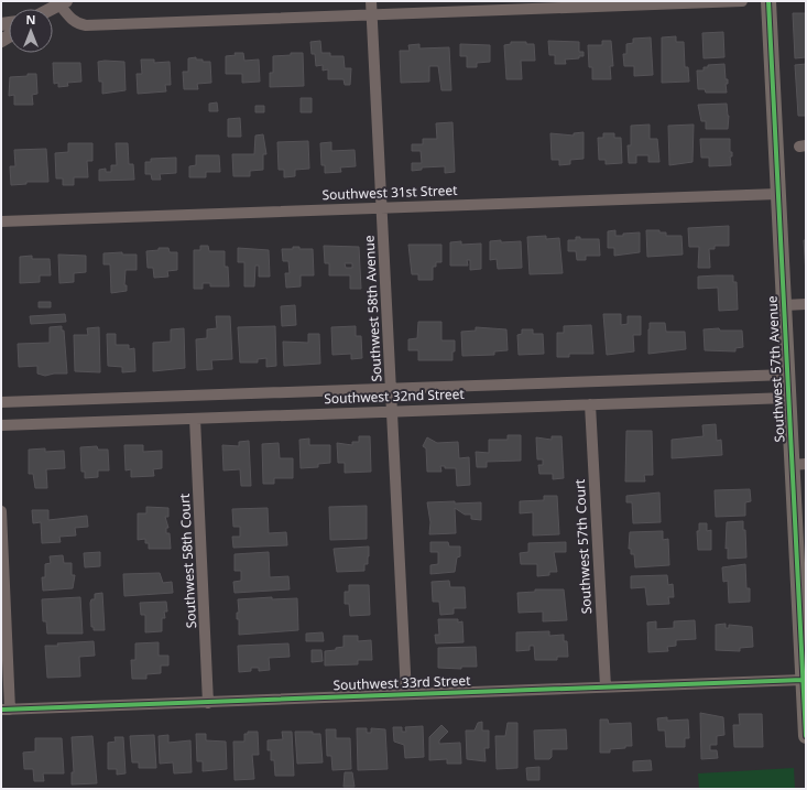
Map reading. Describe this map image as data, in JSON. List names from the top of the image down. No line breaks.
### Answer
{"streets":{"main road":["Southwest 57th Avenue"],"street":["Southwest 31st Street","Southwest 58th Avenue","Southwest 32nd Street","Southwest 57th Court","Southwest 58th Court","Southwest 33rd Street"]},"crossings":[["Southwest 31st Street","Southwest 58th Avenue"],["Southwest 31st Street","Southwest 57th Avenue"],["Southwest 58th Avenue","Southwest 32nd Street"],["Southwest 58th Avenue","Southwest 33rd Street"],["Southwest 57th Avenue","Southwest 32nd Street"],["Southwest 57th Avenue","Southwest 33rd Street"],["Southwest 32nd Street","Southwest 57th Court"],["Southwest 32nd Street","Southwest 58th Court"],["Southwest 57th Court","Southwest 33rd Street"],["Southwest 58th Court","Southwest 33rd Street"]],"north":"top"}
